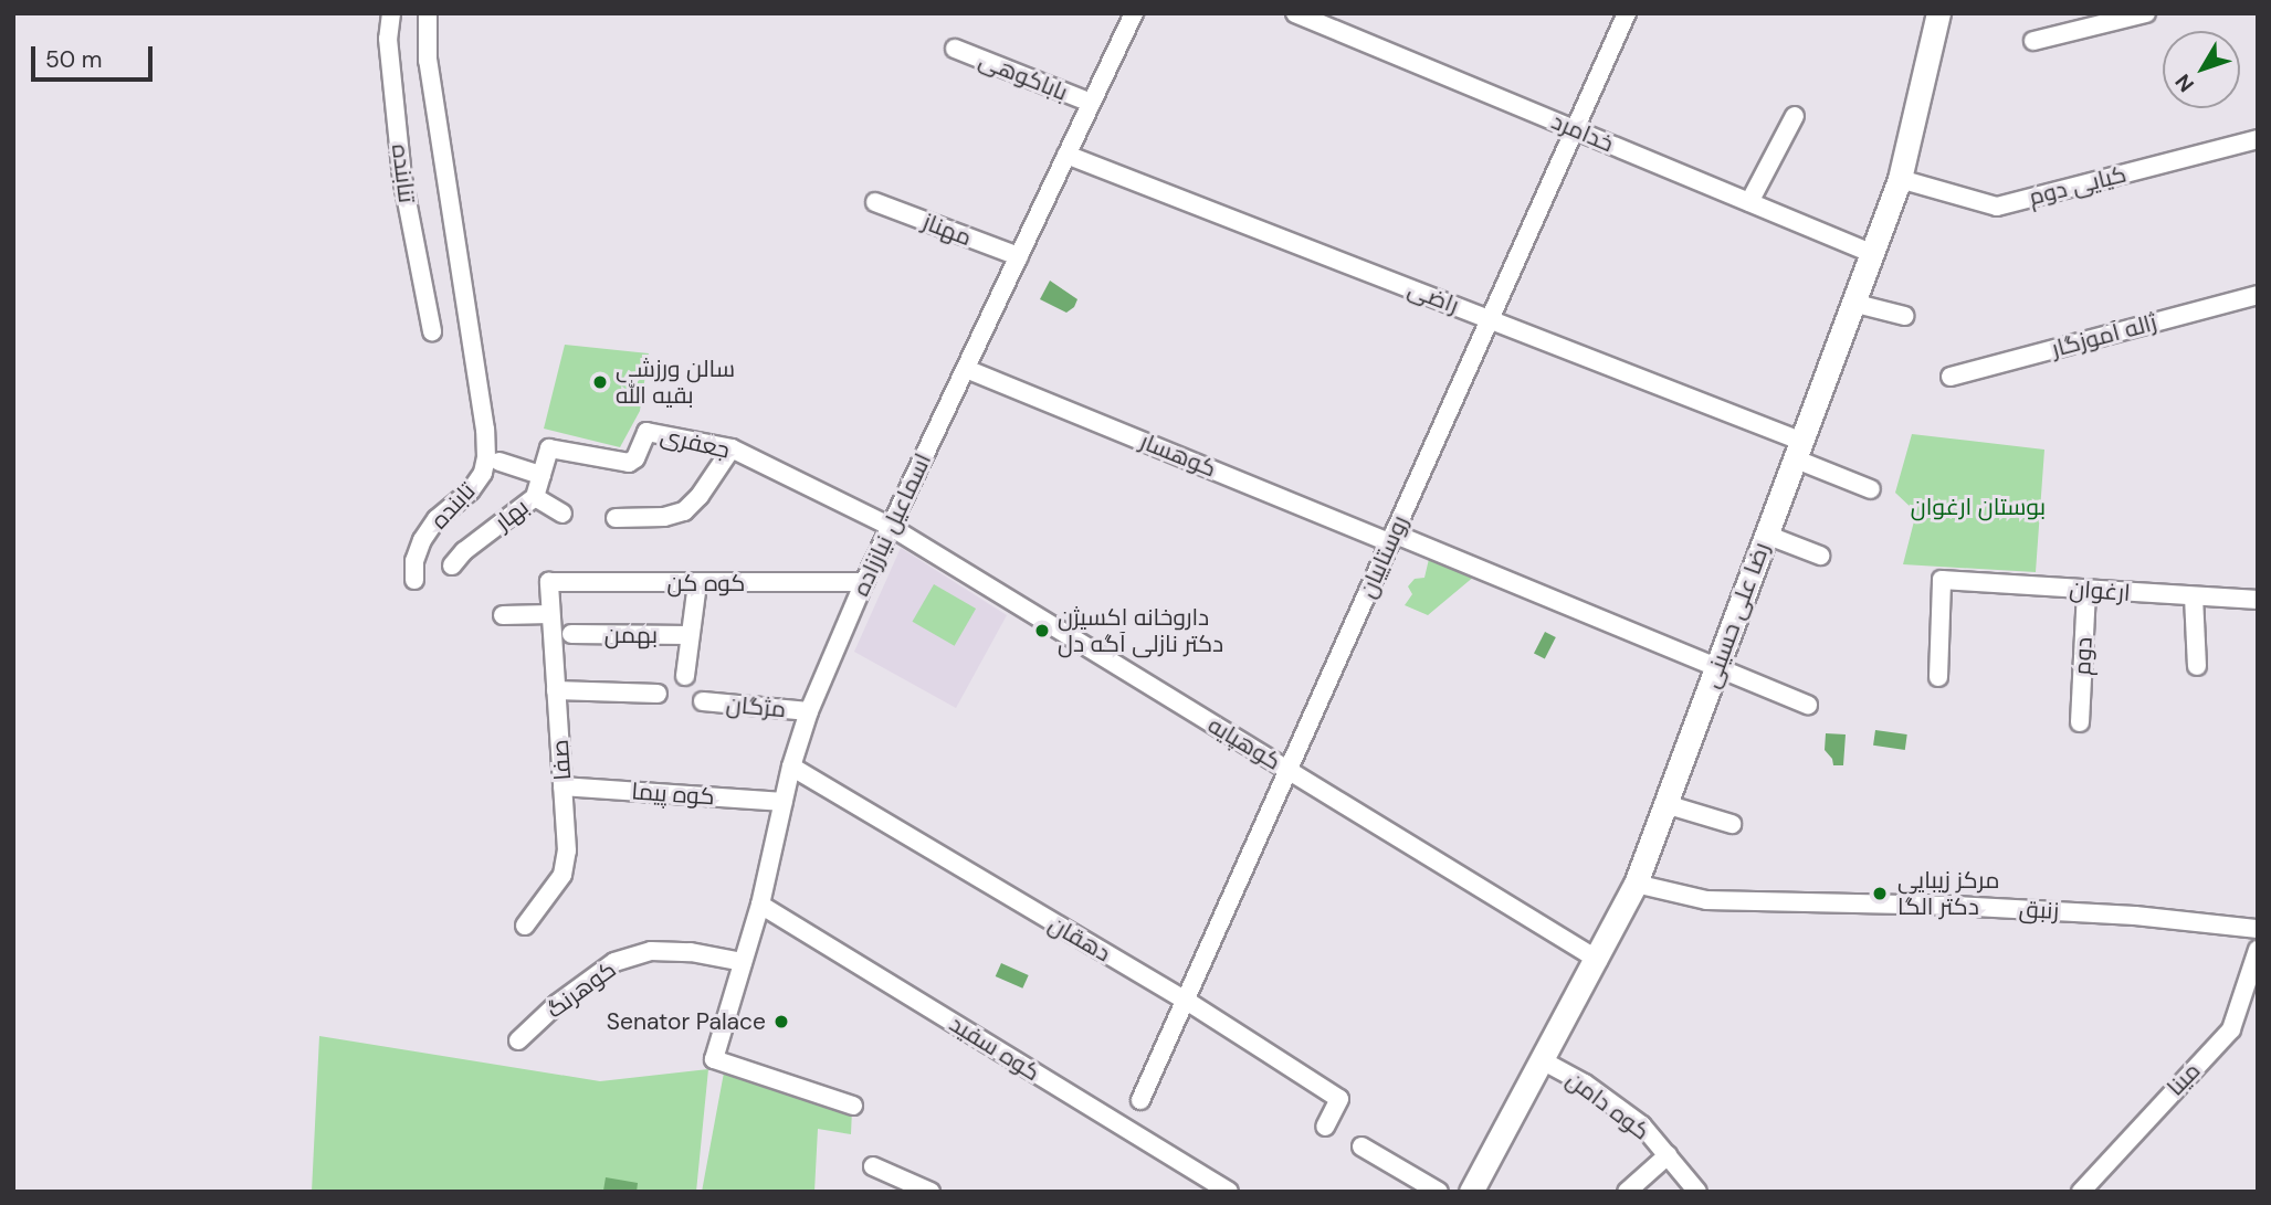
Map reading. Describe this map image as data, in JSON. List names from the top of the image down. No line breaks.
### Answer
{"streets":{"street":["باباکوهی","خدامرد","تنابنده","کیایی دوم","مهناز","راضی","ژاله آموزگار","جعفری","کوهسار","تابنده","بهار","اسماعیل نیاززاده","روستاییان","کوه کن","ارغوان","رضا علی حسینی","بهمن","دوم","مژگان","کوهپایه","صفا","کوه پیما","زنبق","دهقان","کوهرنگ","کوه سفید","مینا","کوه دامن"]},"crossings":[["باباکوهی","اسماعیل نیاززاده"],["خدامرد","روستاییان"],["خدامرد","رضا علی حسینی"],["کیایی دوم","رضا علی حسینی"],["مهناز","اسماعیل نیاززاده"],["راضی","اسماعیل نیاززاده"],["راضی","روستاییان"],["راضی","رضا علی حسینی"],["جعفری","بهار"],["جعفری","اسماعیل نیاززاده"],["جعفری","کوهپایه"],["کوهسار","اسماعیل نیاززاده"],["کوهسار","روستاییان"],["کوهسار","رضا علی حسینی"],["اسماعیل نیاززاده","کوه کن"],["اسماعیل نیاززاده","مژگان"],["اسماعیل نیاززاده","کوهپایه"],["اسماعیل نیاززاده","کوه پیما"],["اسماعیل نیاززاده","دهقان"],["اسماعیل نیاززاده","کوهرنگ"],["اسماعیل نیاززاده","کوه سفید"],["روستاییان","کوهپایه"],["روستاییان","دهقان"],["کوه کن","صفا"],["ارغوان","دوم"],["رضا علی حسینی","کوهپایه"],["رضا علی حسینی","زنبق"],["رضا علی حسینی","کوه دامن"],["صفا","کوه پیما"]],"parks":["بوستان ارغوان"],"places":["سالن ورزشی بقیه الله","داروخانه اکسیژن دکتر نازلی آگه دل","مرکز زیبایی دکتر الگا","Senator Palace"],"scale_bar":"50 m","north":"bottom left"}
